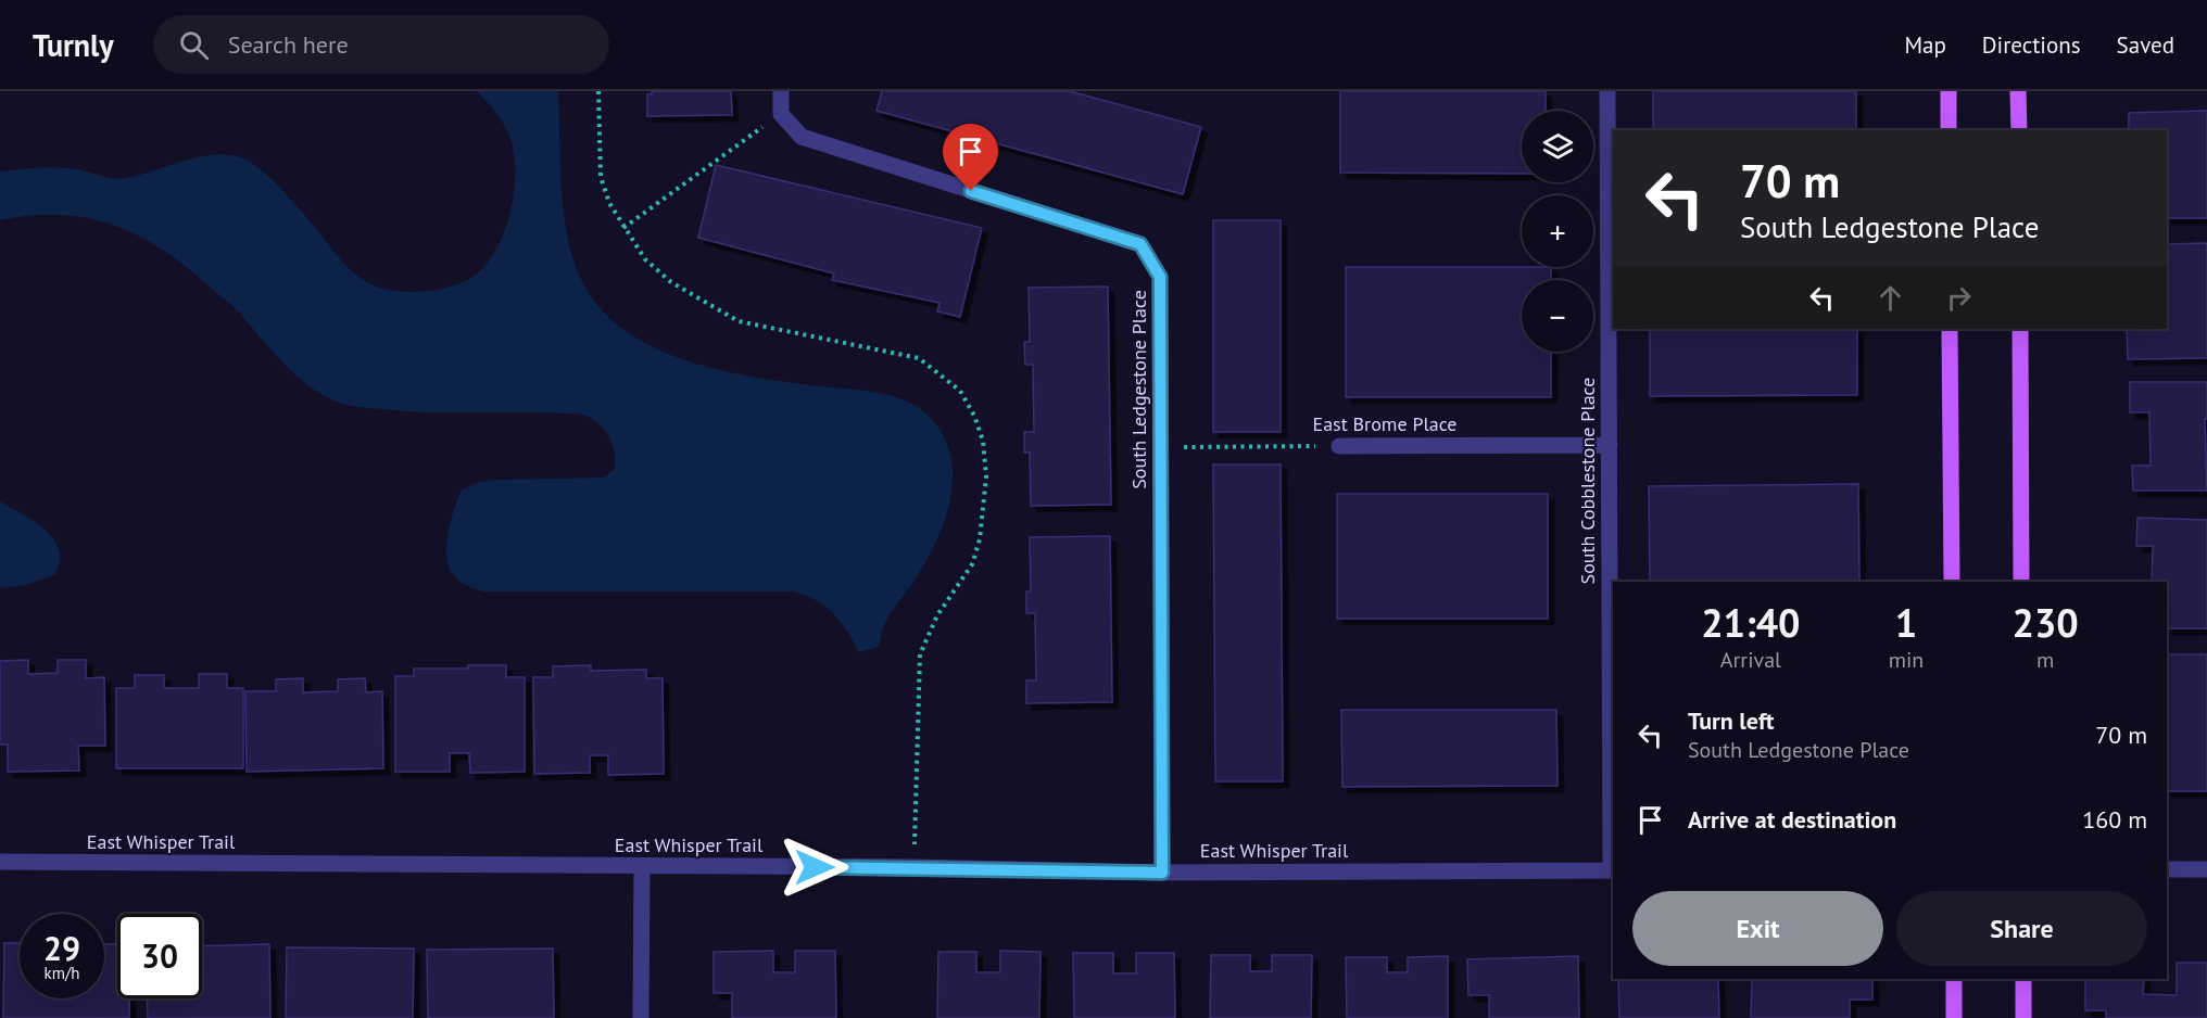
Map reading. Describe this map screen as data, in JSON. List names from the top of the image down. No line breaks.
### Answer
{"streets":{"street":["South Ledgestone Place","East Brome Place","South Cobblestone Place","East Whisper Trail"]},"crossings":[["South Ledgestone Place","East Brome Place"],["South Ledgestone Place","East Whisper Trail"],["East Brome Place","South Cobblestone Place"],["South Cobblestone Place","East Whisper Trail"]],"page":{"header":"Turnly","search":"Search here","nav":["Map","Directions","Saved"],"map_buttons":["+","−"],"turn":["70 m","South Ledgestone Place"],"eta":["21:40","Arrival","1","min","230","m"],"list":[{"name":"Turn left","note":"South Ledgestone Place","value":"70 m"},{"name":"Arrive at destination","value":"160 m"}],"buttons":["Exit","Share"],"speed":"29 km/h","limit":"30"}}
